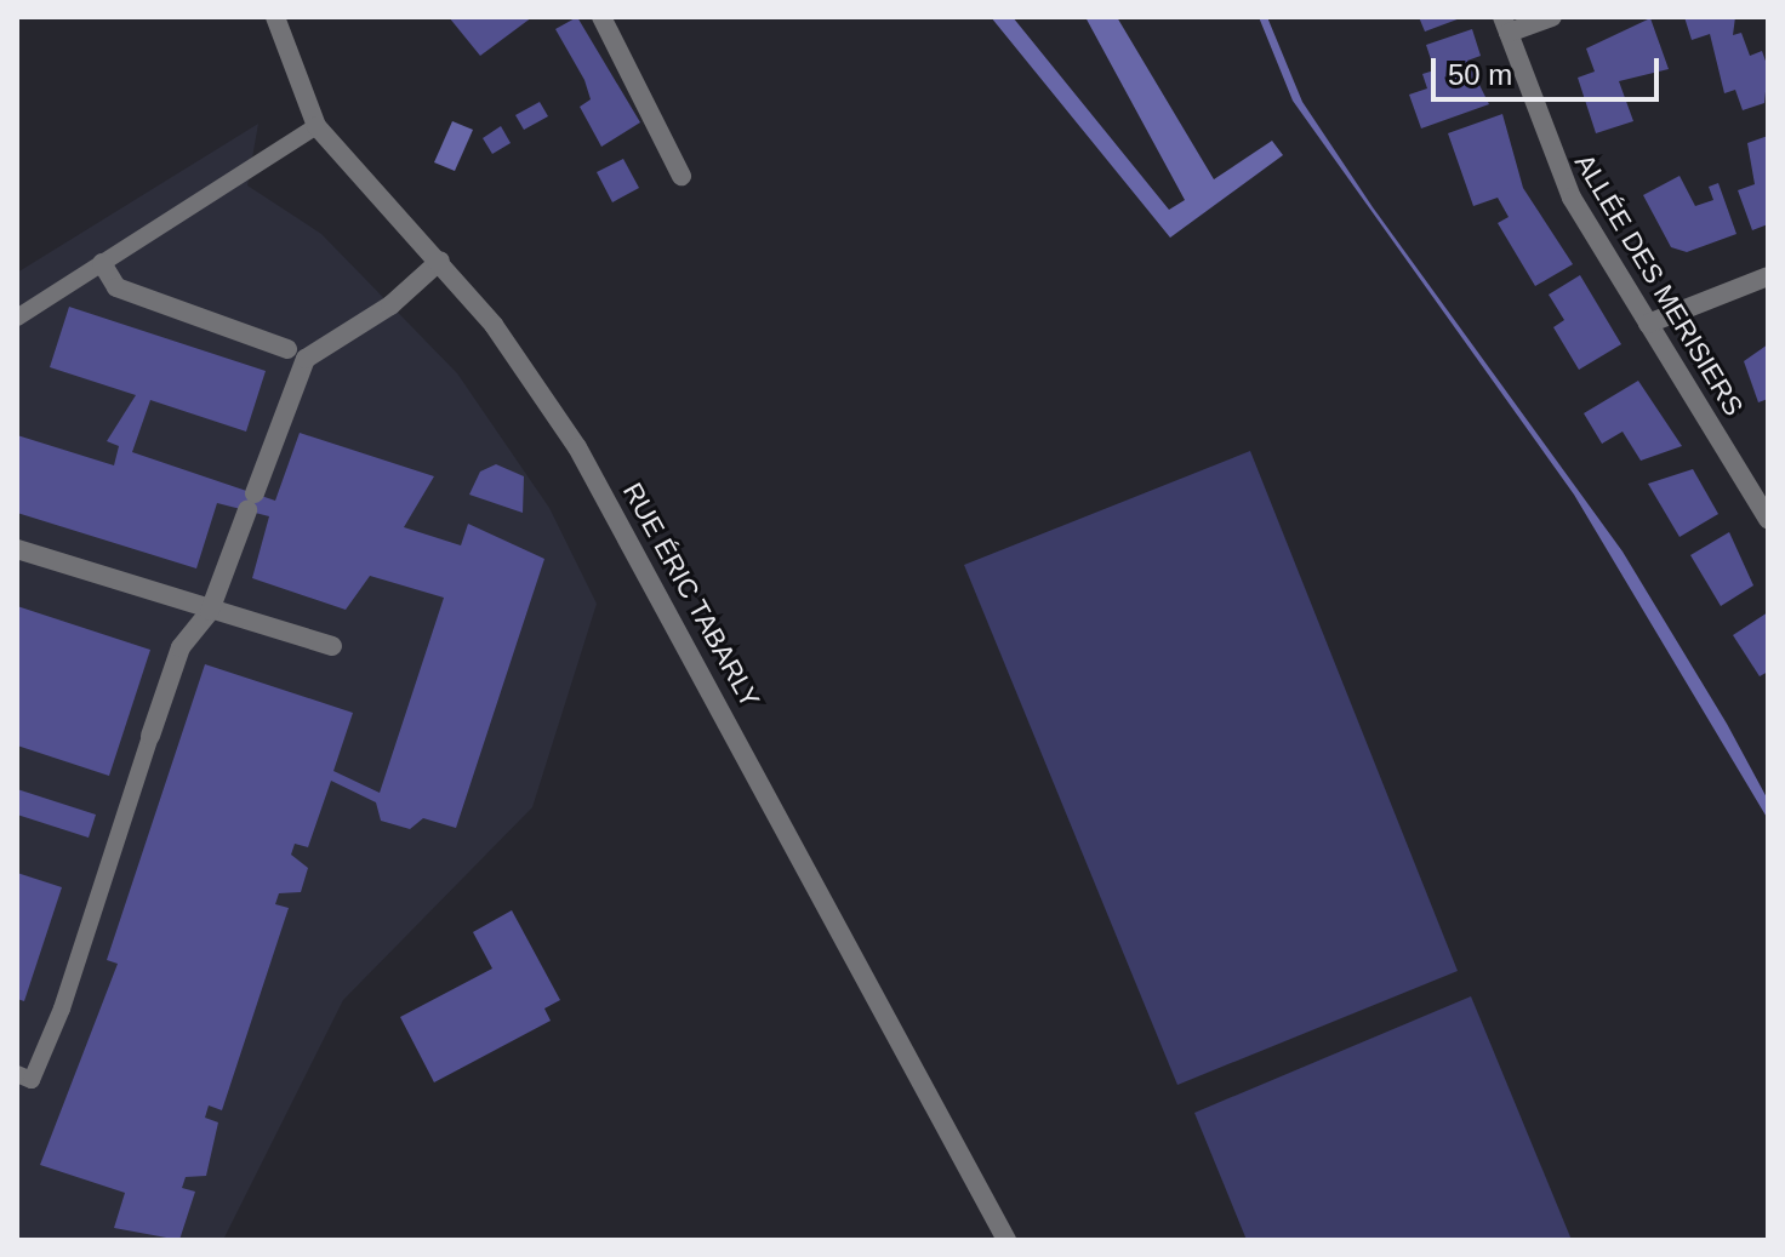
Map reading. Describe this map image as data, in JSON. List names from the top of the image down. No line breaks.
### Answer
{"streets":{"street":["ALLÉE DES MERISIERS","RUE ÉRIC TABARLY"]},"scale_bar":"50 m"}
